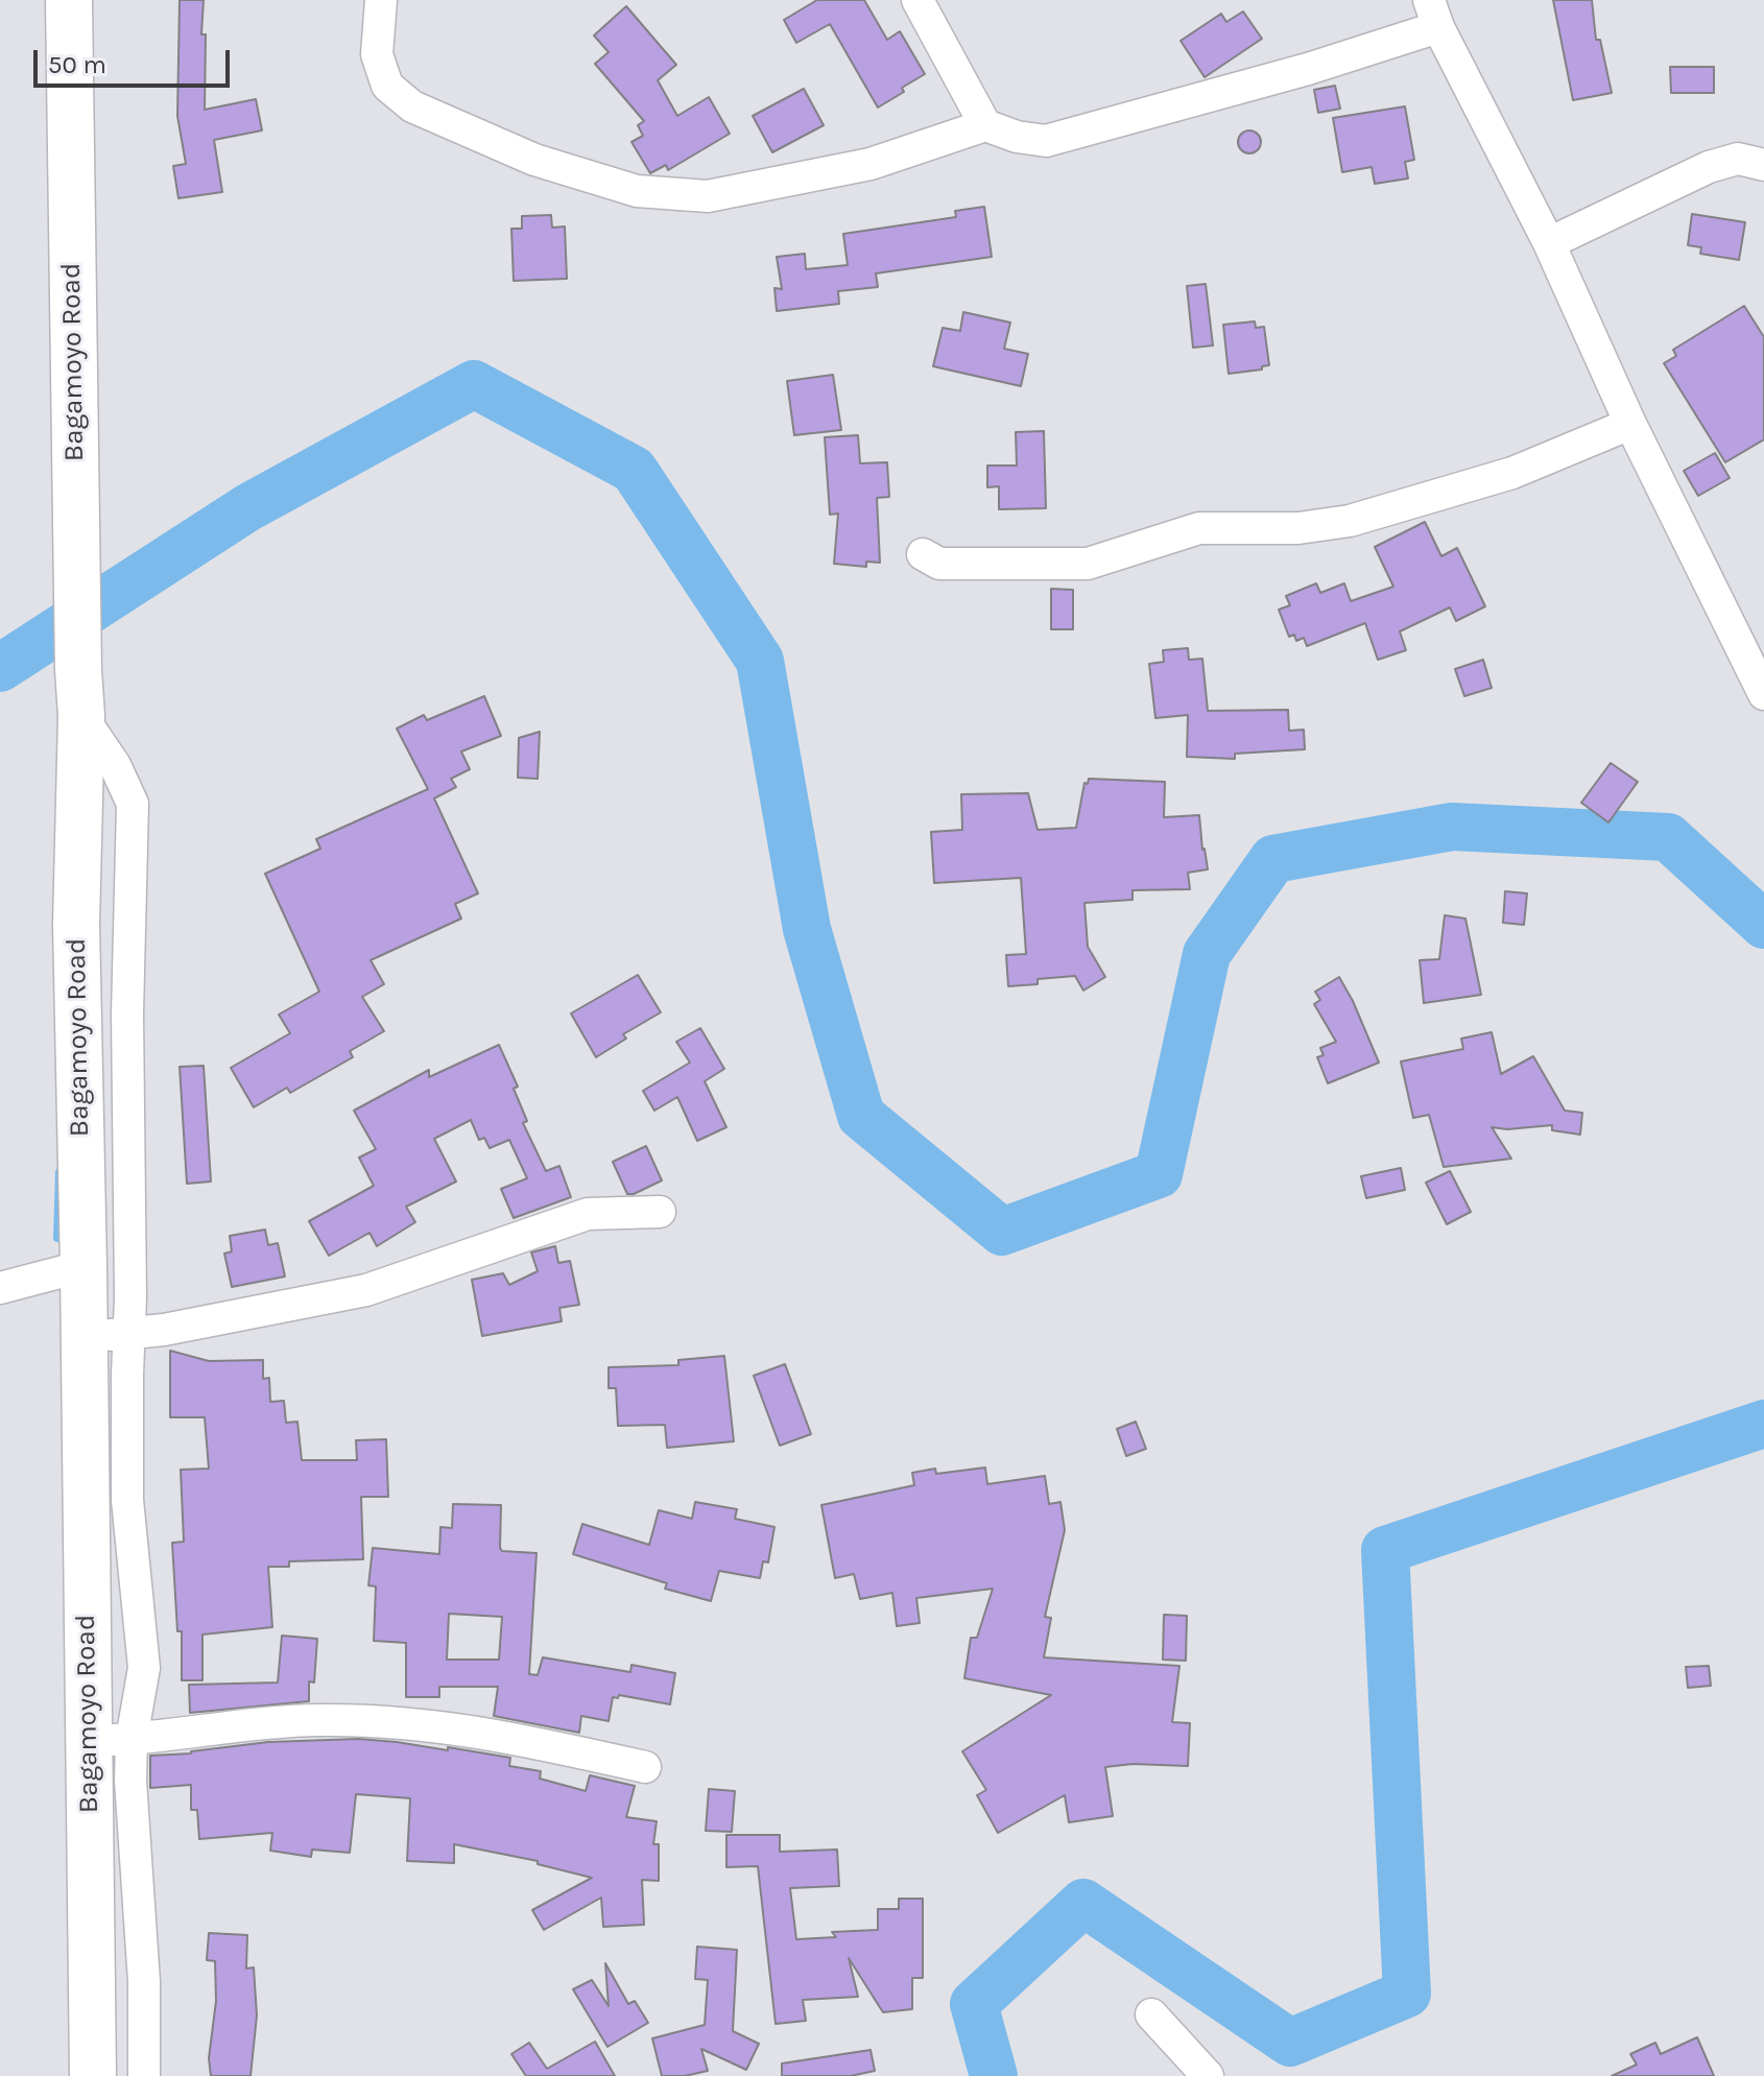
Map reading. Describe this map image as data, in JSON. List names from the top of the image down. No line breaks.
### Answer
{"streets":{"highway":["Bagamoyo Road"]},"scale_bar":"50 m"}
